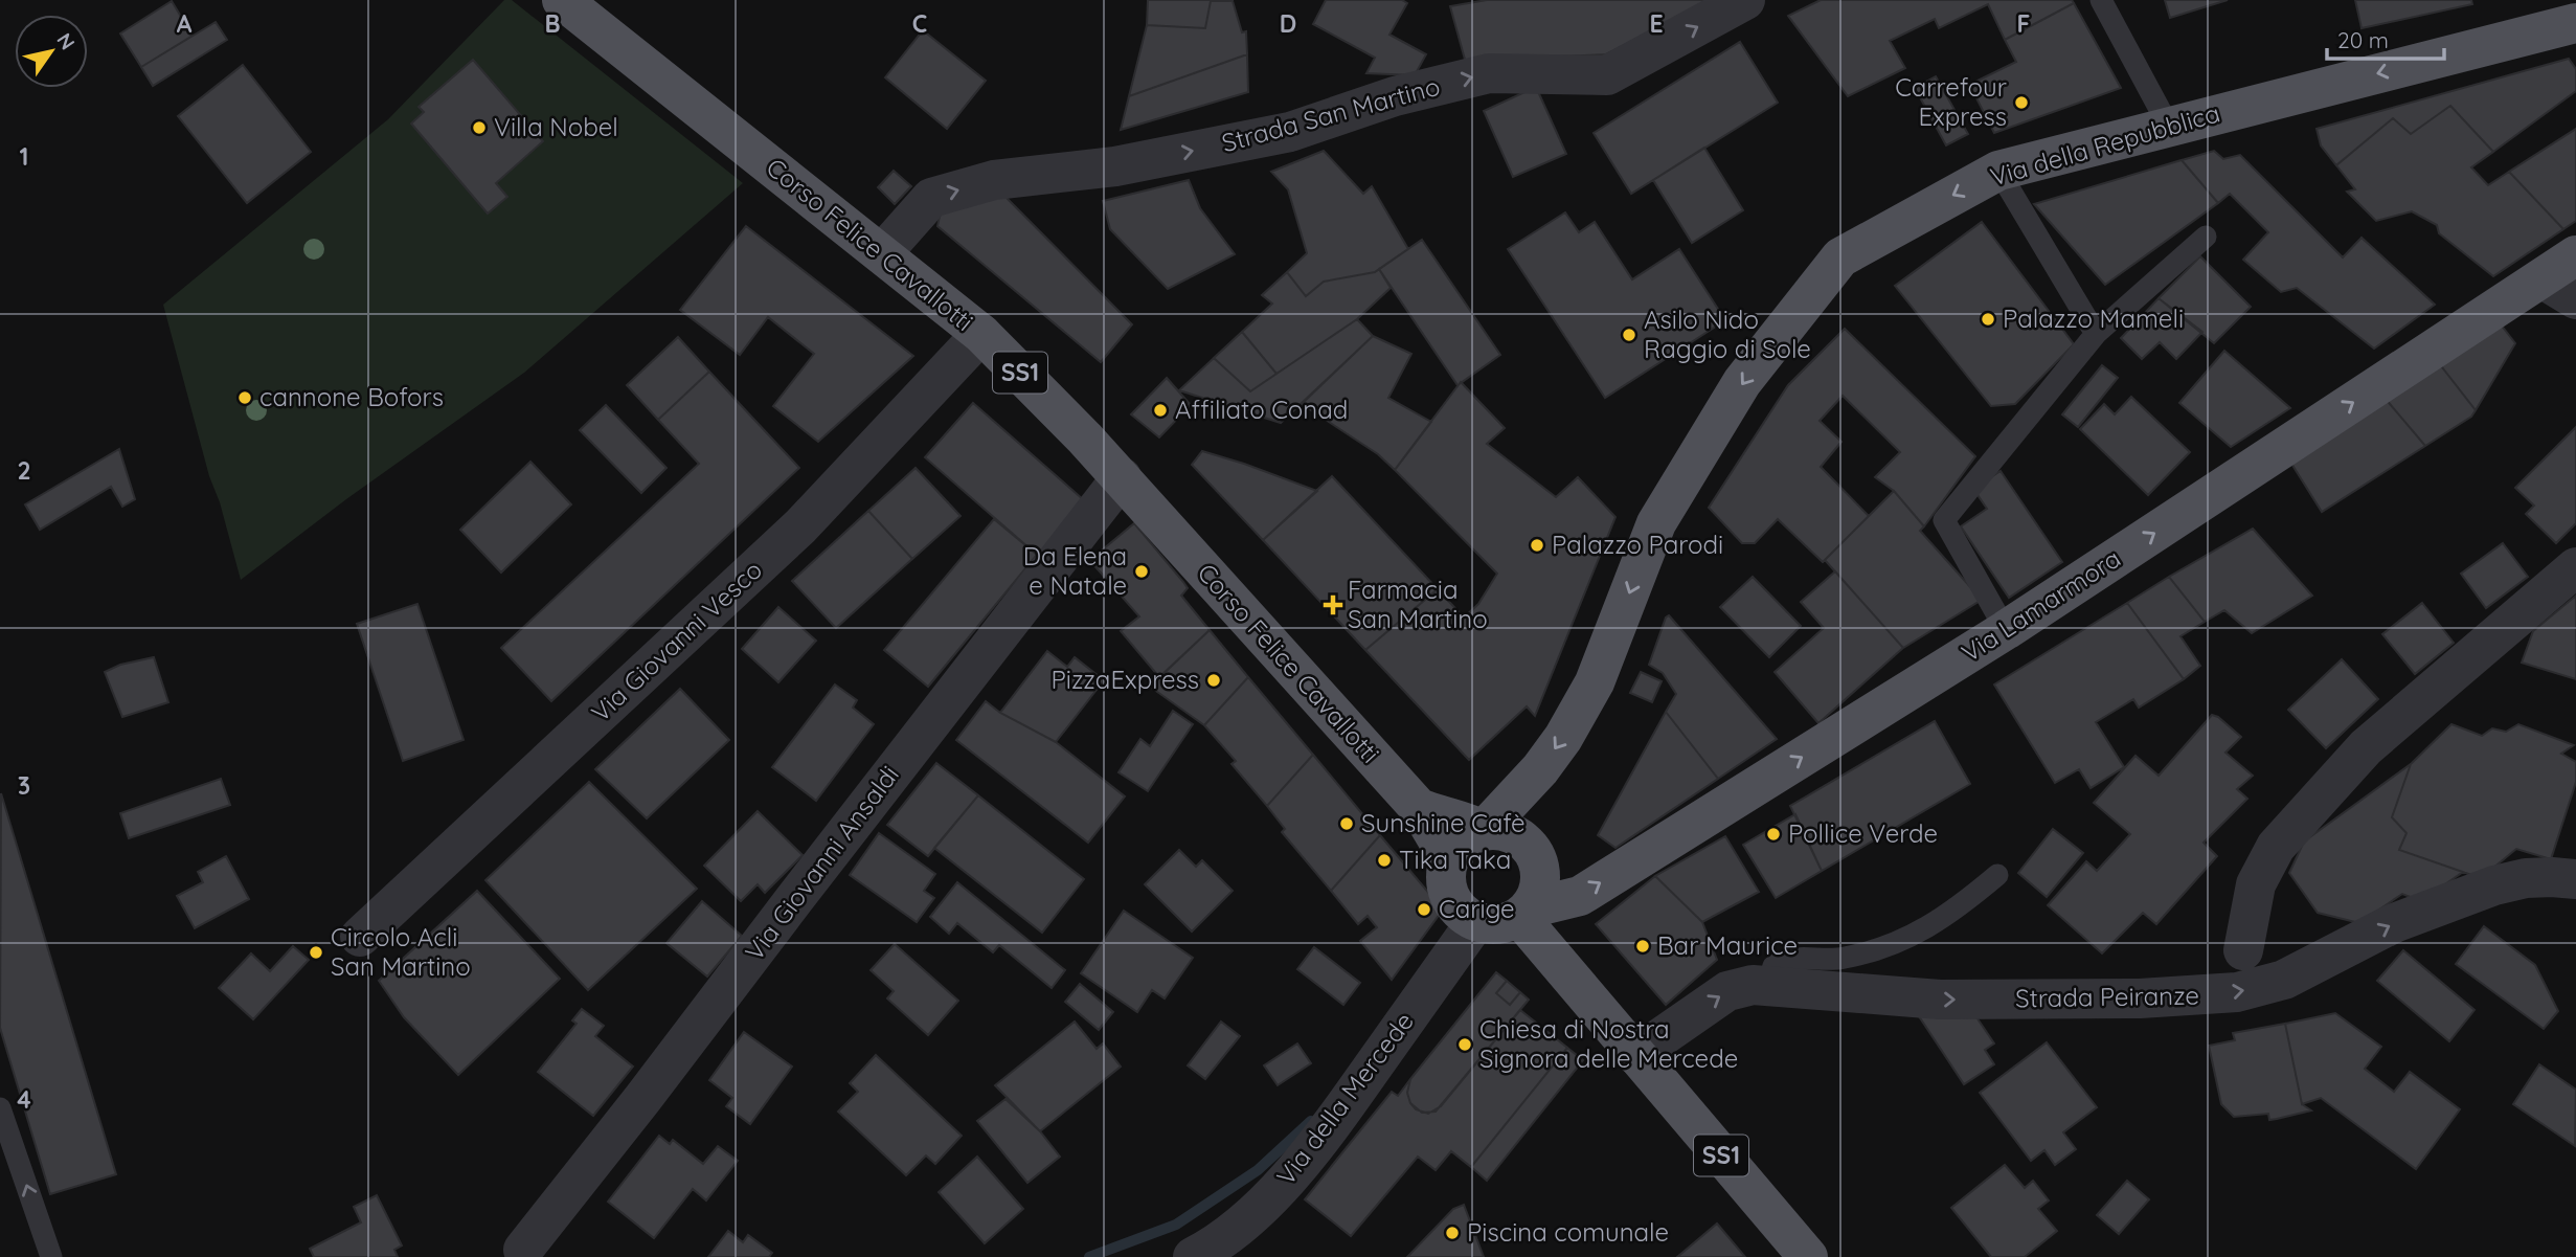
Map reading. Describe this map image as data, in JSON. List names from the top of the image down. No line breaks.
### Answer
{"streets":{"main road":["Via della Repubblica","Corso Felice Cavallotti","SS1","Via Lamarmora"],"street":["Strada San Martino","Via Giovanni Vesco","Via Giovanni Ansaldi","Strada Peiranze","Via della Mercede"]},"crossings":[["Strada San Martino","Corso Felice Cavallotti"],["Via della Repubblica","SS1"],["Via della Repubblica","Via Lamarmora"],["Via della Repubblica","Via della Mercede"],["Corso Felice Cavallotti","Via Giovanni Vesco"],["Corso Felice Cavallotti","Via Giovanni Ansaldi"],["SS1","Via Lamarmora"],["SS1","Strada Peiranze"],["SS1","Via della Mercede"],["Via Lamarmora","Via della Mercede"]],"one_way":["Strada San Martino","Via della Repubblica","Via Lamarmora","Strada Peiranze"],"places":{"other":["Carrefour Express","Villa Nobel","Palazzo Mameli","Asilo Nido Raggio di Sole","cannone Bofors","Affiliato Conad","Palazzo Parodi","Da Elena e Natale","PizzaExpress","Sunshine Cafè","Pollice Verde","Tika Taka","Carige","Bar Maurice","Circolo Acli San Martino","Chiesa di Nostra Signora delle Mercede","Piscina comunale"],"health":["Farmacia San Martino"]},"scale_bar":"20 m","north":"top right","grid":{"columns":["A","B","C","D","E","F"],"rows":["1","2","3","4"]}}
